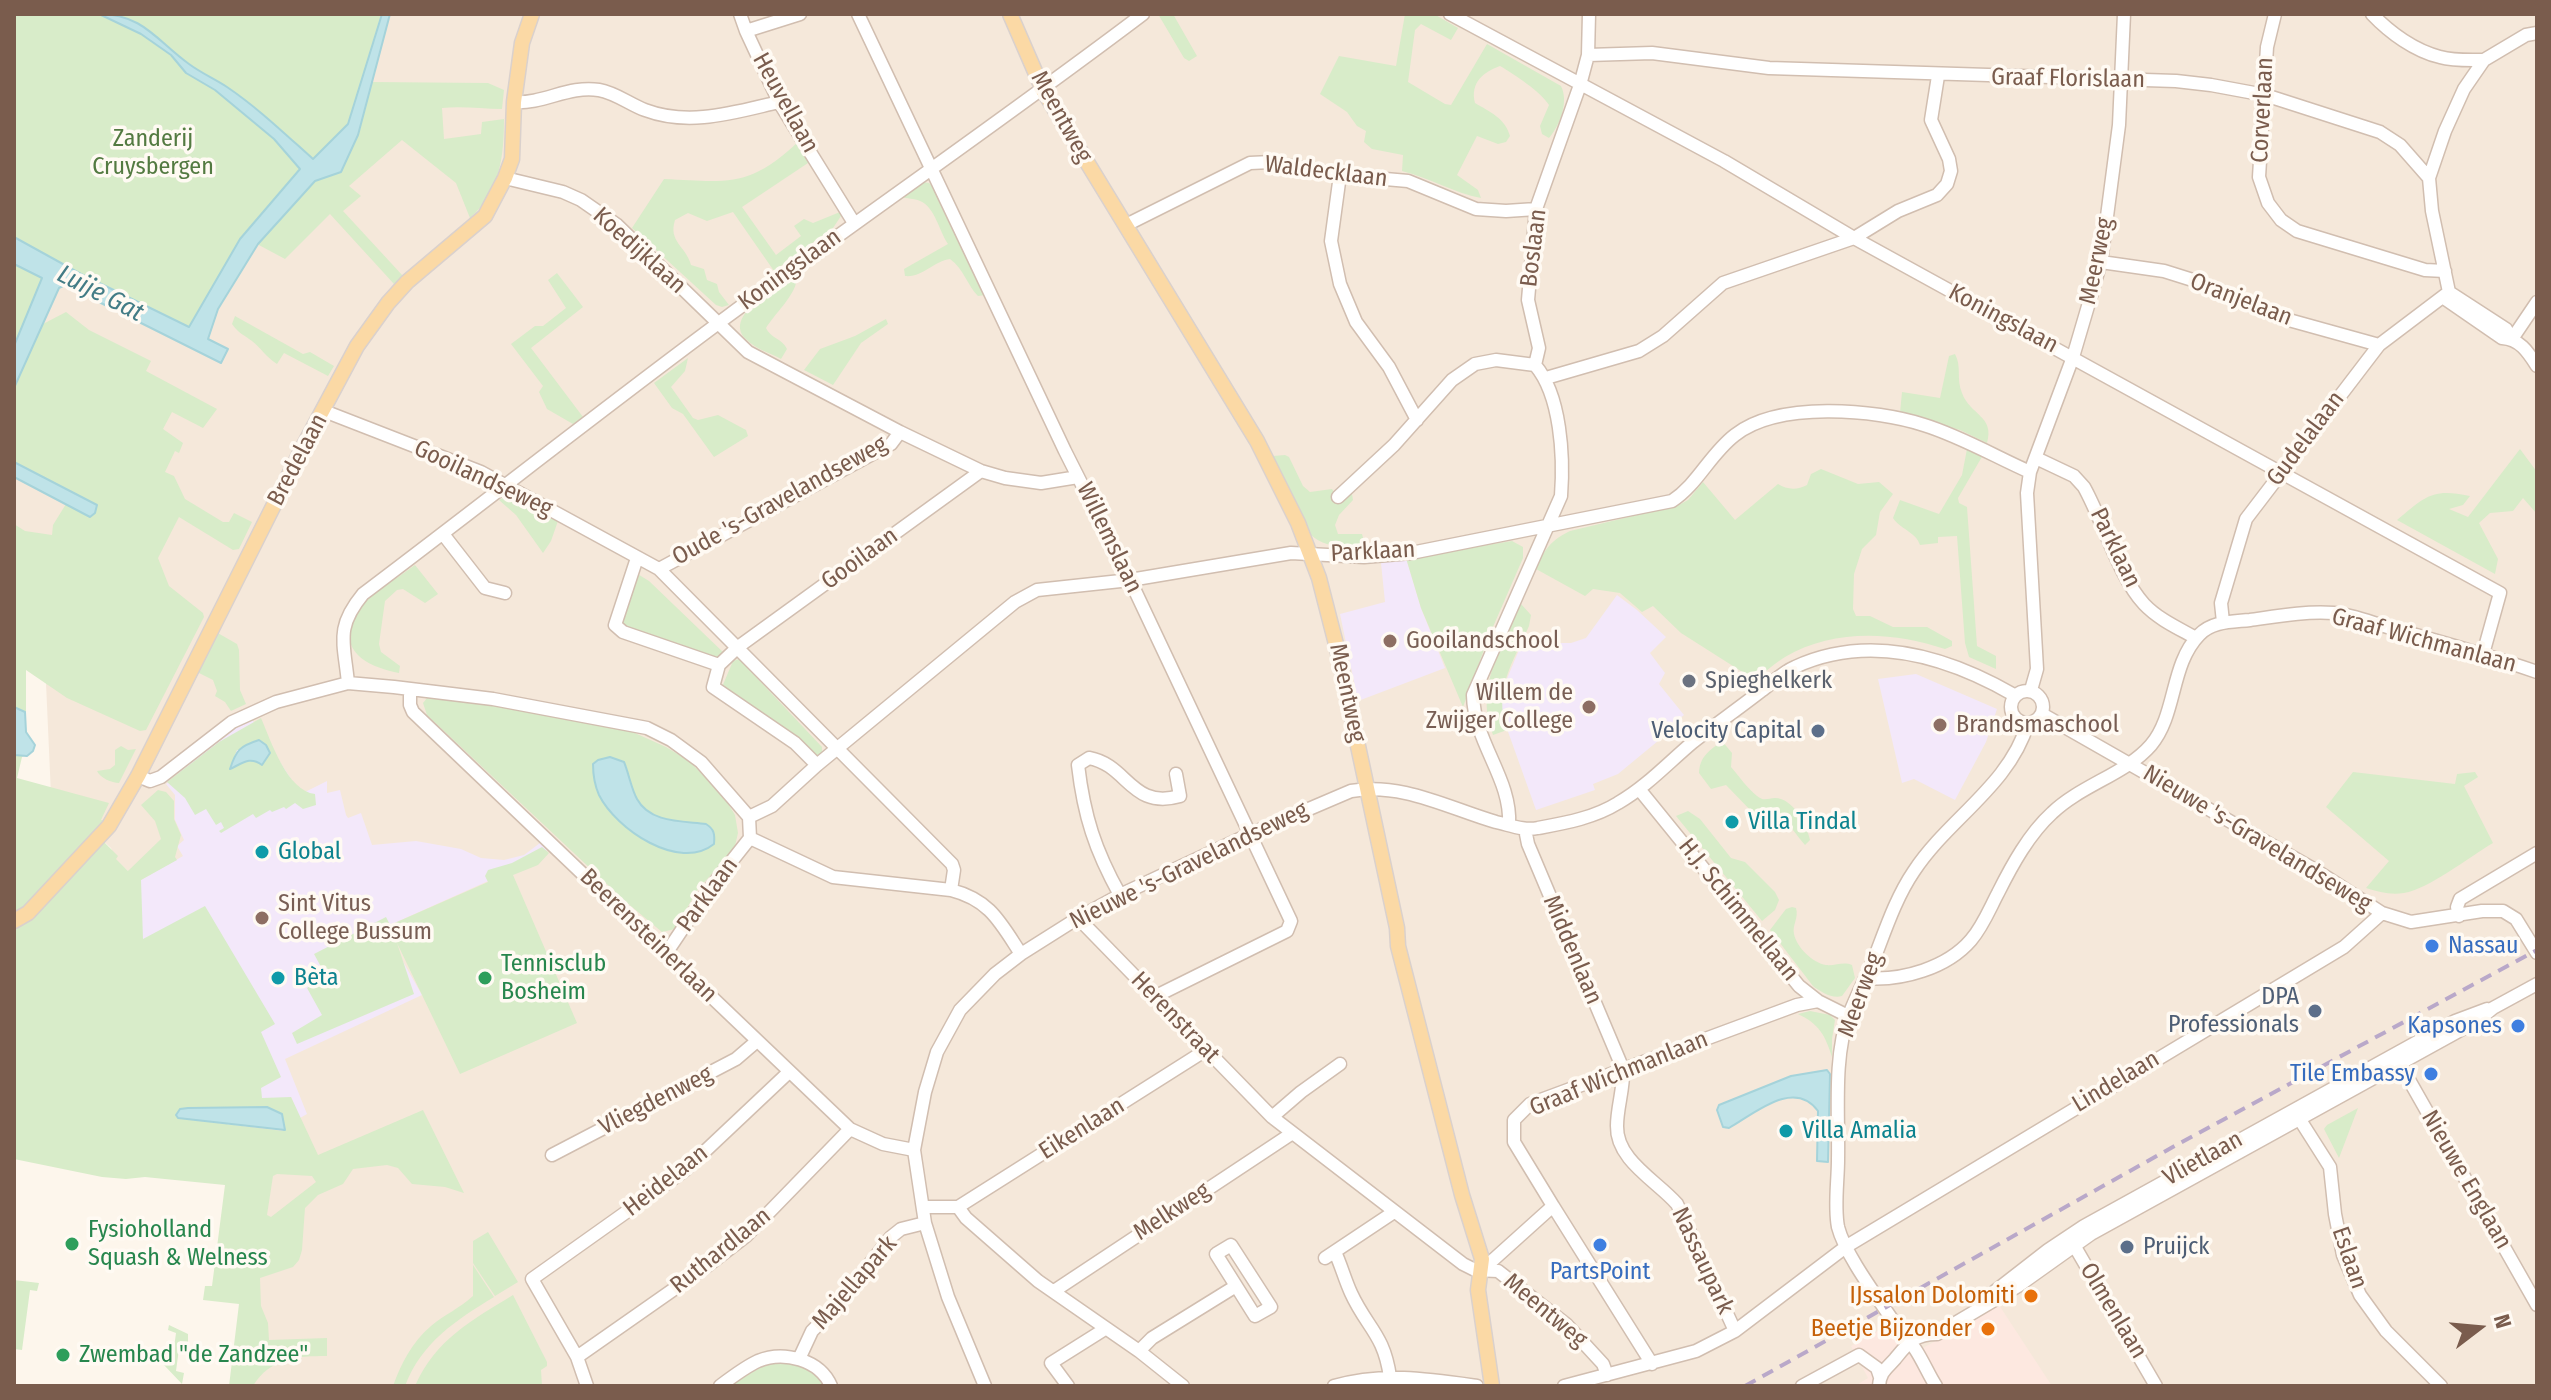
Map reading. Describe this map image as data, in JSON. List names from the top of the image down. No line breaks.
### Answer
{"streets":{"main road":["Meentweg","Bredelaan"],"street":["Graaf Florislaan","Heuvellaan","Corverlaan","Waldecklaan","Boslaan","Koedijklaan","Meerweg","Koningslaan","Oranjelaan","Gudelalaan","Gooilandseweg","Oude 's-Gravelandseweg","Willemslaan","Parklaan","Gooilaan","Graaf Wichmanlaan","Nieuwe 's-Gravelandseweg","H.J. Schimmellaan","Beerensteinerlaan","Middenlaan","Herenstraat","Lindelaan","Vliegdenweg","Eikenlaan","Vlietlaan","Nieuwe Englaan","Heidelaan","Melkweg","Ruthardlaan","Eslaan","Nassaupark","Majellapark","Olmenlaan"]},"crossings":[["Graaf Florislaan","Corverlaan"],["Graaf Florislaan","Boslaan"],["Graaf Florislaan","Meerweg"],["Heuvellaan","Koningslaan"],["Meentweg","Waldecklaan"],["Meentweg","Koningslaan"],["Meentweg","Parklaan"],["Meentweg","Nieuwe 's-Gravelandseweg"],["Meentweg","Herenstraat"],["Waldecklaan","Boslaan"],["Boslaan","Koningslaan"],["Koedijklaan","Koningslaan"],["Koedijklaan","Bredelaan"],["Koedijklaan","Oude 's-Gravelandseweg"],["Koedijklaan","Willemslaan"],["Koedijklaan","Gooilaan"],["Meerweg","Koningslaan"],["Meerweg","Oranjelaan"],["Meerweg","Parklaan"],["Meerweg","Nieuwe 's-Gravelandseweg"],["Meerweg","H.J. Schimmellaan"],["Meerweg","Lindelaan"],["Meerweg","Vlietlaan"],["Koningslaan","Gudelalaan"],["Koningslaan","Gooilandseweg"],["Koningslaan","Willemslaan"],["Koningslaan","Graaf Wichmanlaan"],["Oranjelaan","Gudelalaan"],["Gudelalaan","Graaf Wichmanlaan"],["Bredelaan","Gooilandseweg"],["Gooilandseweg","Oude 's-Gravelandseweg"],["Gooilandseweg","Parklaan"],["Gooilandseweg","Gooilaan"],["Willemslaan","Parklaan"],["Willemslaan","Nieuwe 's-Gravelandseweg"],["Willemslaan","Herenstraat"],["Parklaan","Graaf Wichmanlaan"],["Parklaan","Beerensteinerlaan"],["Graaf Wichmanlaan","H.J. Schimmellaan"],["Graaf Wichmanlaan","Middenlaan"],["Graaf Wichmanlaan","Nassaupark"],["Nieuwe 's-Gravelandseweg","H.J. Schimmellaan"],["Nieuwe 's-Gravelandseweg","Beerensteinerlaan"],["Nieuwe 's-Gravelandseweg","Middenlaan"],["Nieuwe 's-Gravelandseweg","Herenstraat"],["Nieuwe 's-Gravelandseweg","Lindelaan"],["Nieuwe 's-Gravelandseweg","Majellapark"],["Beerensteinerlaan","Vliegdenweg"],["Beerensteinerlaan","Heidelaan"],["Beerensteinerlaan","Ruthardlaan"],["Middenlaan","Nassaupark"],["Herenstraat","Eikenlaan"],["Herenstraat","Melkweg"],["Lindelaan","Nassaupark"],["Vlietlaan","Nieuwe Englaan"],["Vlietlaan","Eslaan"],["Vlietlaan","Olmenlaan"],["Heidelaan","Ruthardlaan"]],"water":["Luije Gat"],"parks":["Zanderij Cruysbergen"],"places":["Gooilandschool","Spieghelkerk","Willem de Zwijger College","Brandsmaschool","Velocity Capital","Villa Tindal","Global","Sint Vitus College Bussum","Nassau","Bèta","Tennisclub Bosheim","DPA Professionals","Kapsones","Tile Embassy","Villa Amalia","Fysioholland Squash & Welness","PartsPoint","Pruijck","IJssalon Dolomiti","Beetje Bijzonder","Zwembad \"de Zandzee\""],"north":"right"}
